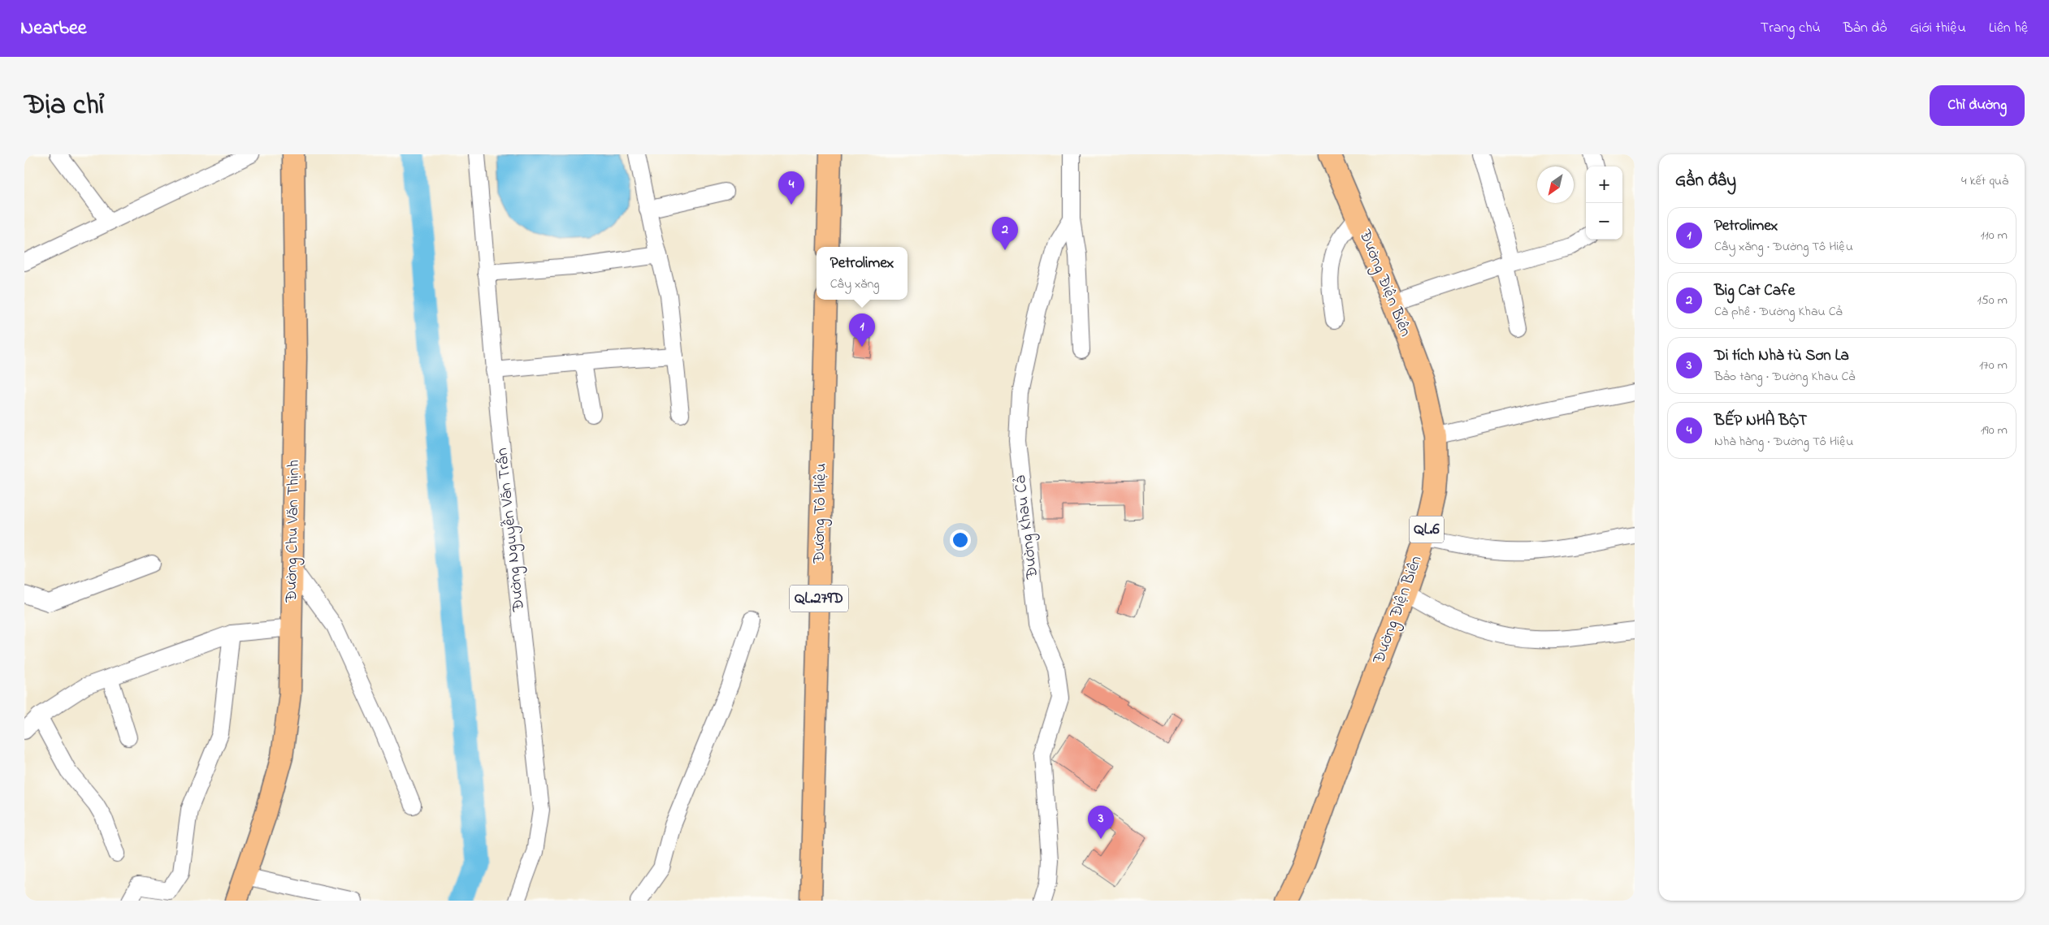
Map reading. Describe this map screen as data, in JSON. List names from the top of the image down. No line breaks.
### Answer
{"streets":{"main road":["Đường Điện Biên","Đường Tô Hiệu","QL.6","Đường Chu Văn Thịnh","QL.279D"],"street":["Đường Khau Cả","Đường Nguyễn Văn Trân"]},"north":"bottom left","page":{"header":"Nearbee","nav":["Trang chủ","Bản đồ","Giới thiệu","Liên hệ"],"title":"Địa chỉ","buttons":"Chỉ đường","heading":["Gần đây","4 kết quả"],"map_buttons":["+","−"],"pins":["4","2","1","3"],"list":[{"mark":"1","name":"Petrolimex","note":"Cây xăng · Đường Tô Hiệu","value":"110 m"},{"mark":"2","name":"Big Cat Cafe","note":"Cà phê · Đường Khau Cả","value":"150 m"},{"mark":"3","name":"Di tích Nhà tù Sơn La","note":"Bảo tàng · Đường Khau Cả","value":"170 m"},{"mark":"4","name":"BẾP NHÀ BỘT","note":"Nhà hàng · Đường Tô Hiệu","value":"190 m"}],"popup":["Petrolimex","Cây xăng"]}}
